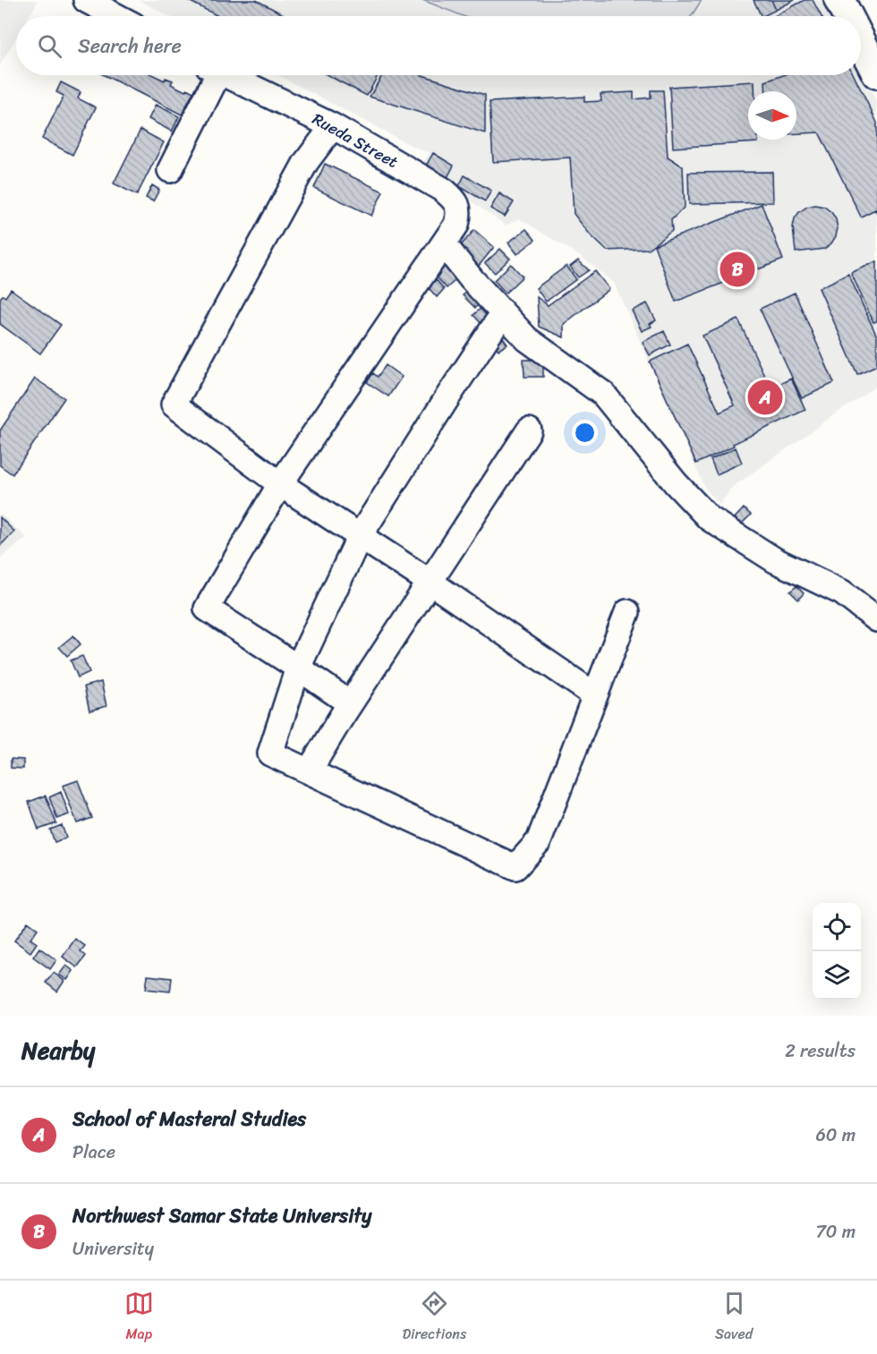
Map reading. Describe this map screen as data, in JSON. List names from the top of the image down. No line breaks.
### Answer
{"streets":{"street":["Rueda Street"]},"north":"right","page":{"search":"Search here","pins":["B","A"],"heading":["Nearby","2 results"],"list":[{"mark":"A","name":"School of Masteral Studies","note":"Place","value":"60 m"},{"mark":"B","name":"Northwest Samar State University","note":"University","value":"70 m"}],"nav":["Map","Directions","Saved"]}}
